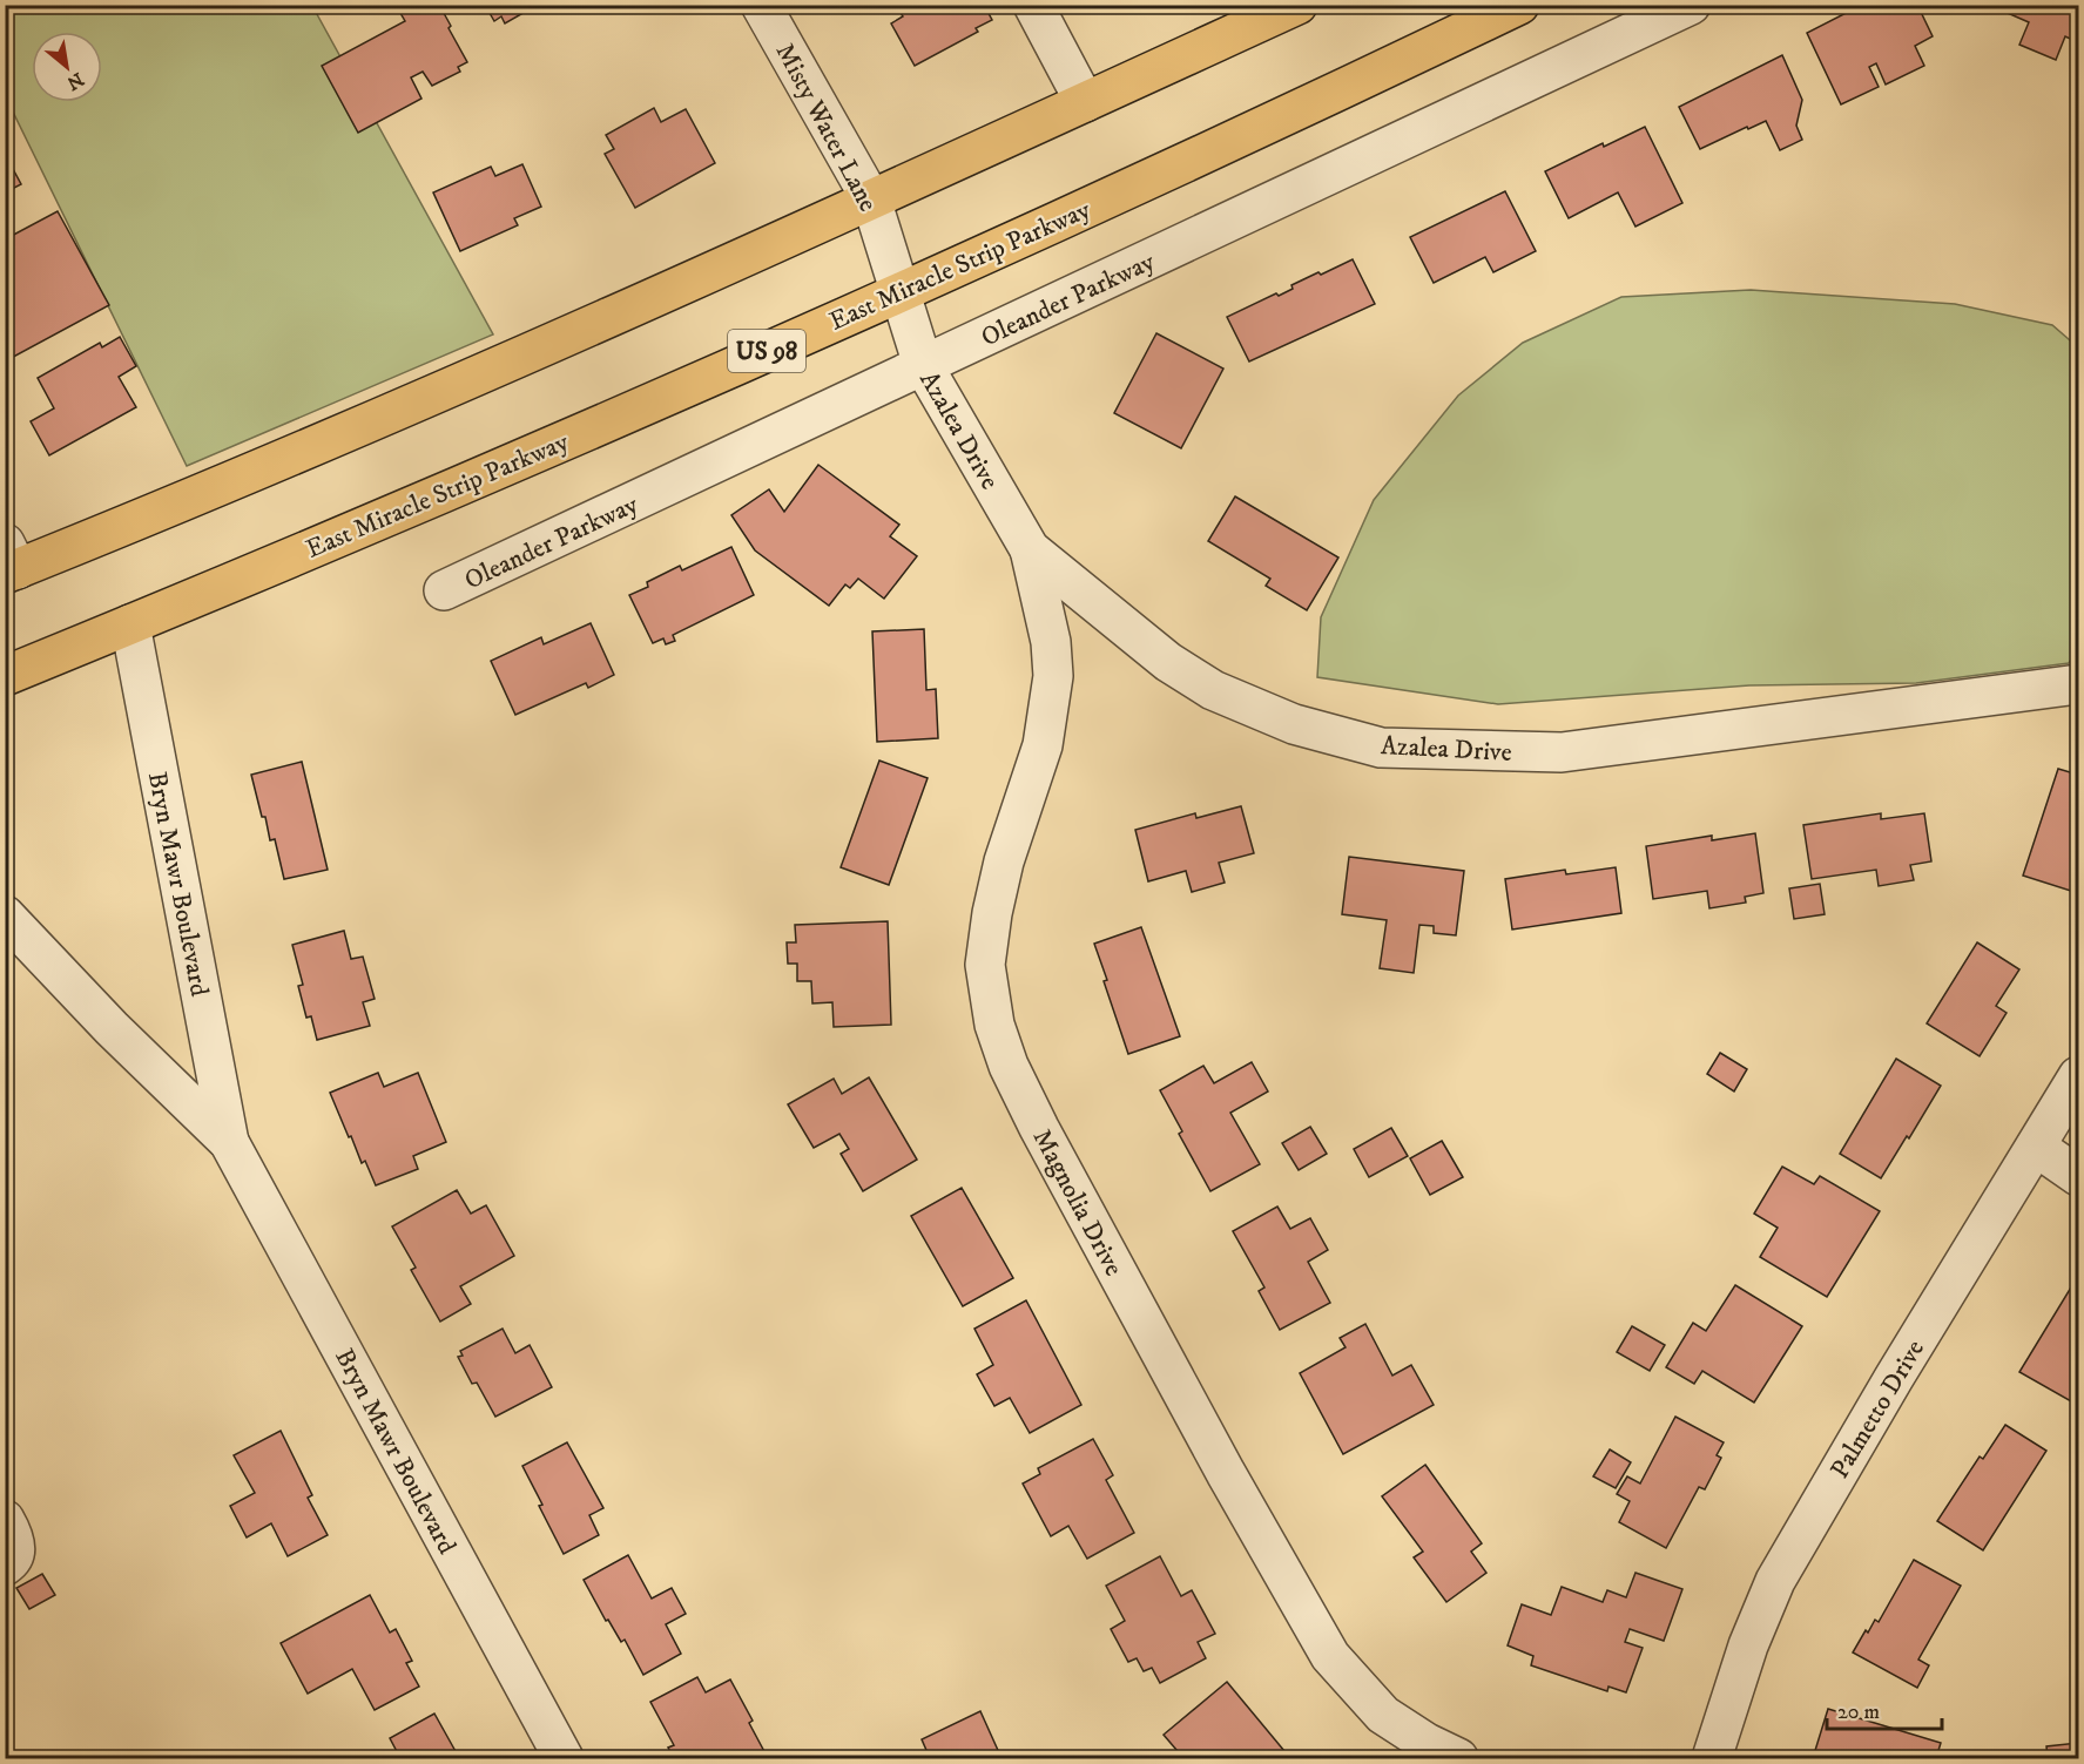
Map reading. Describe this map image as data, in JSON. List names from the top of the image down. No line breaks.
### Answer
{"streets":{"highway":["East Miracle Strip Parkway","US 98"],"street":["Misty Water Lane","Oleander Parkway","Azalea Drive","Bryn Mawr Boulevard","Magnolia Drive","Palmetto Drive"]},"crossings":[["Misty Water Lane","East Miracle Strip Parkway"],["Misty Water Lane","Azalea Drive"],["East Miracle Strip Parkway","Azalea Drive"],["East Miracle Strip Parkway","Bryn Mawr Boulevard"],["Oleander Parkway","Azalea Drive"],["Azalea Drive","Magnolia Drive"]],"scale_bar":"20 m","north":"bottom right"}
